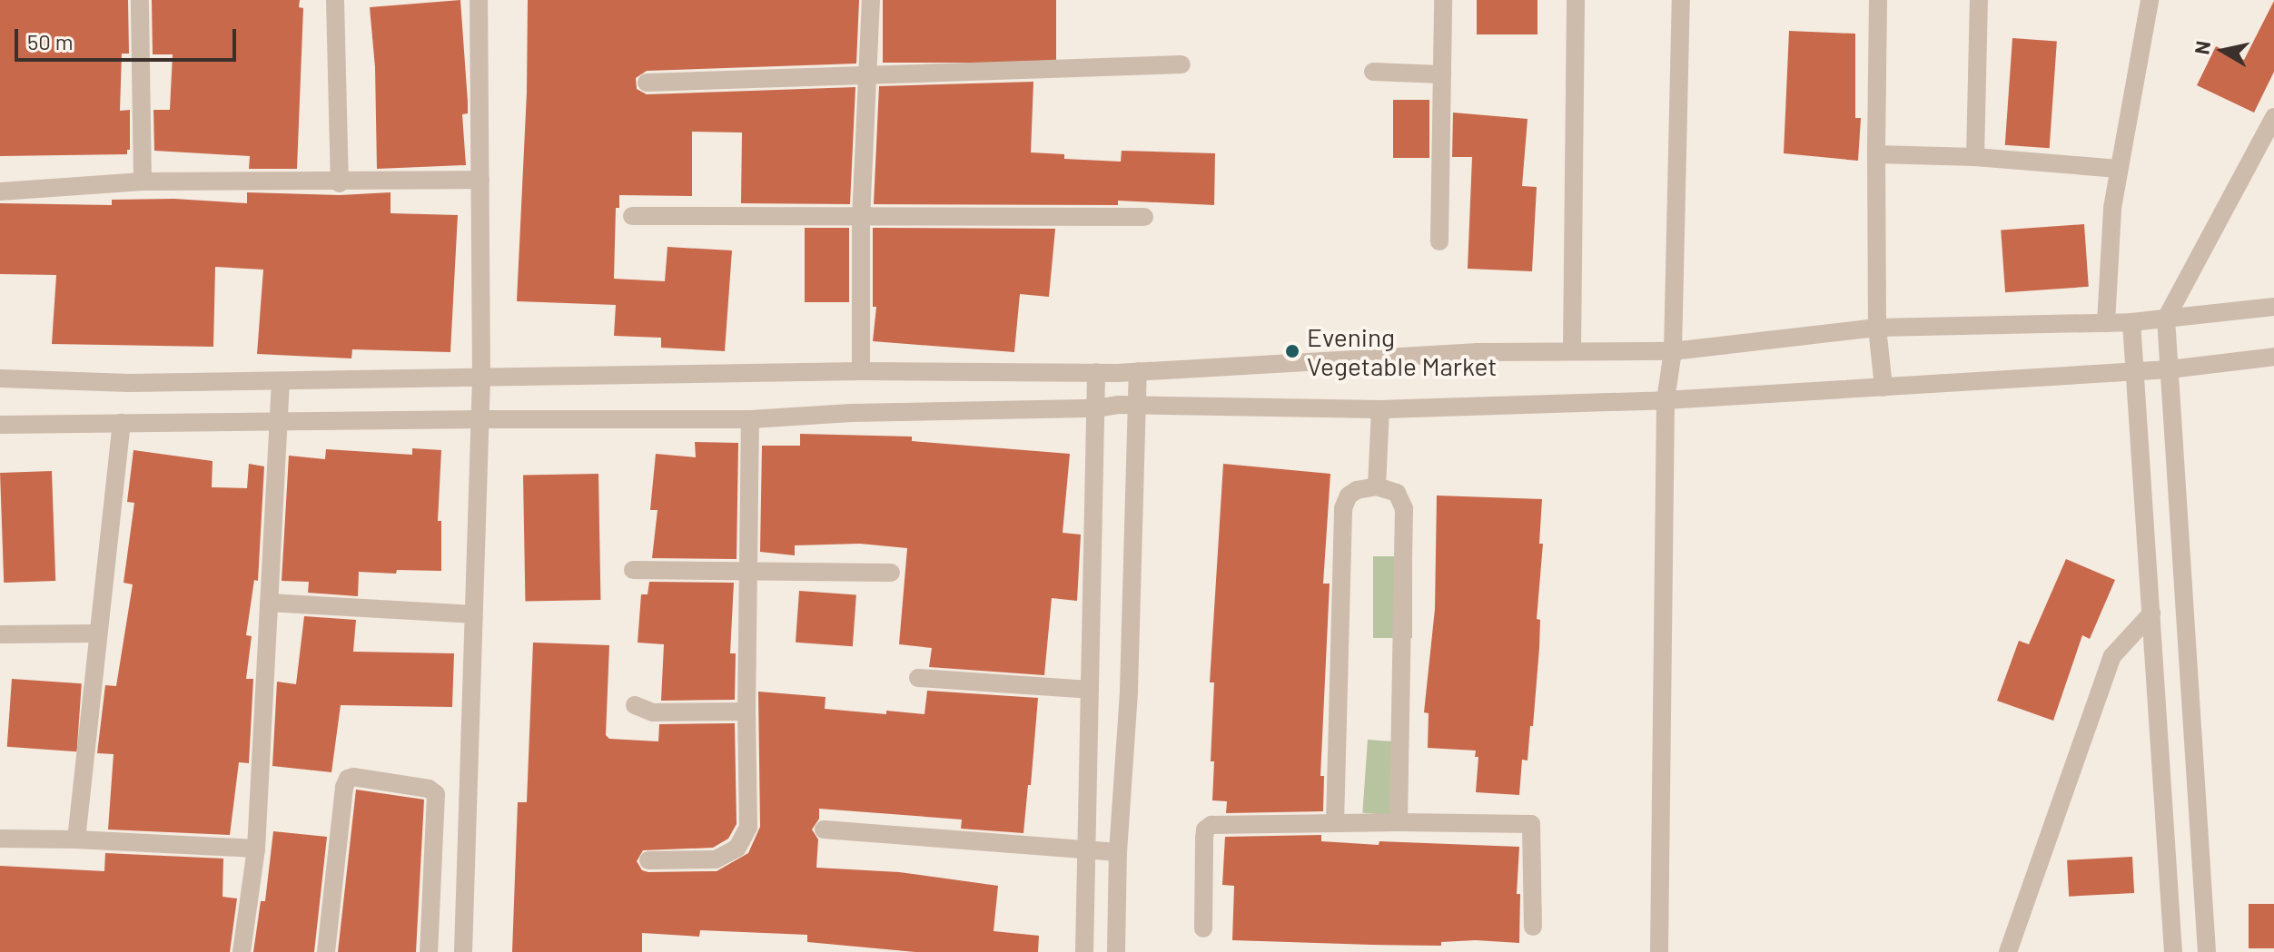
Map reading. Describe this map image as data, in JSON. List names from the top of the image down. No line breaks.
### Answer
{"places":["Evening Vegetable Market"],"scale_bar":"50 m","north":"left"}
